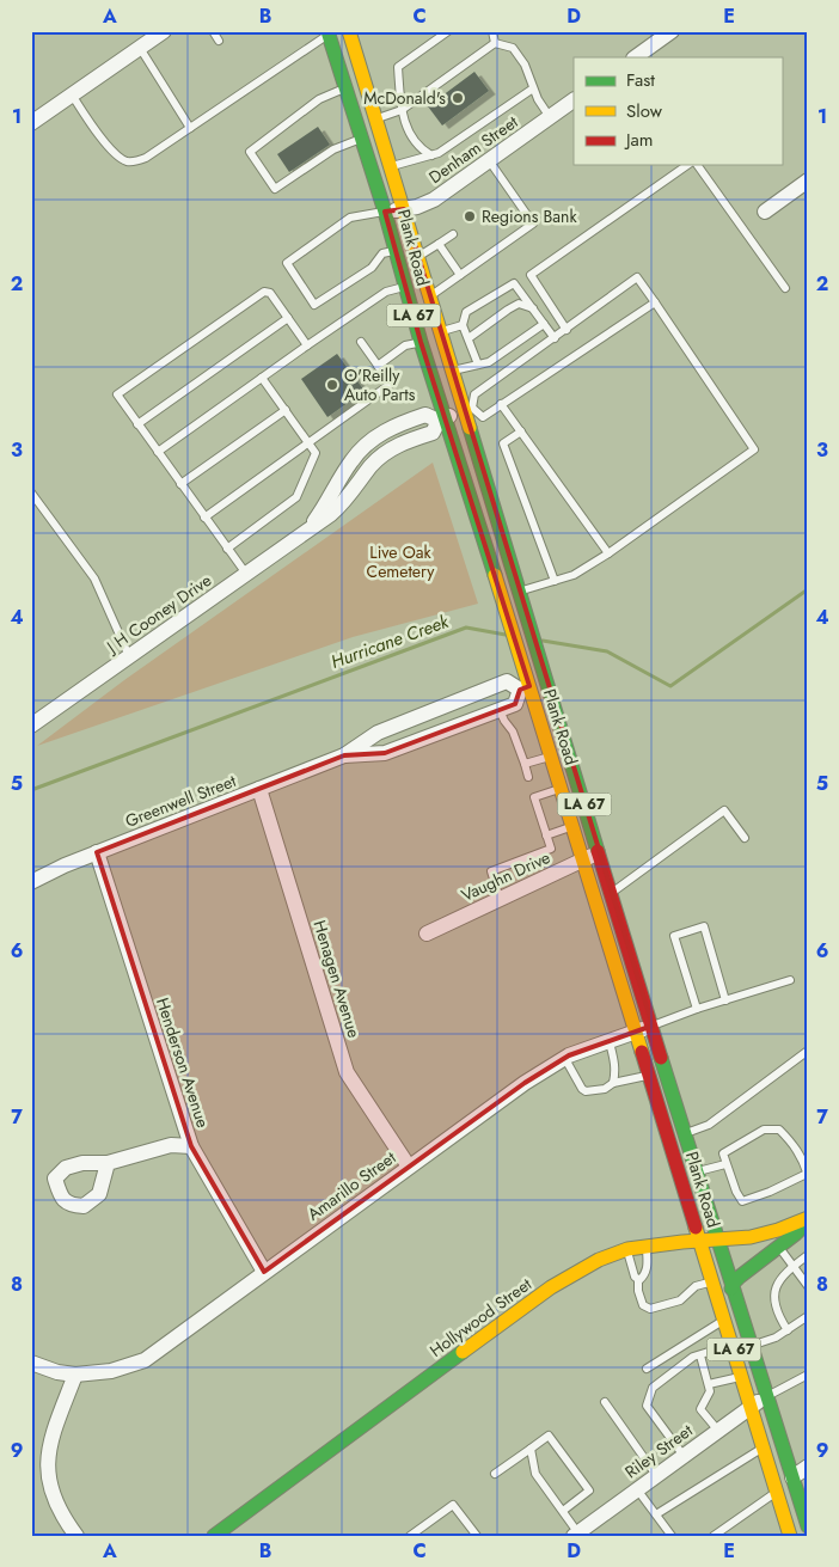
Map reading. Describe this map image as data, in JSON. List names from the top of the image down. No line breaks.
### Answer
{"streets":{"main road":["Plank Road","LA 67","Hollywood Street"],"street":["Denham Street","J H Cooney Drive","Greenwell Street","Vaughn Drive","Henagen Avenue","Henderson Avenue","Amarillo Street","Riley Street"]},"crossings":[["Denham Street","Plank Road"],["Plank Road","J H Cooney Drive"],["Plank Road","Greenwell Street"],["Plank Road","Vaughn Drive"],["Plank Road","Amarillo Street"],["Plank Road","Hollywood Street"],["Plank Road","Riley Street"],["Greenwell Street","Henagen Avenue"],["Greenwell Street","Henderson Avenue"],["Henagen Avenue","Amarillo Street"],["Henderson Avenue","Amarillo Street"]],"water":["Hurricane Creek"],"parks":["Live Oak Cemetery"],"places":["McDonald's","Regions Bank","O'Reilly Auto Parts"],"legend":["Fast","Slow","Jam"],"grid":{"columns":["A","B","C","D","E"],"rows":["1","2","3","4","5","6","7","8","9"]}}
